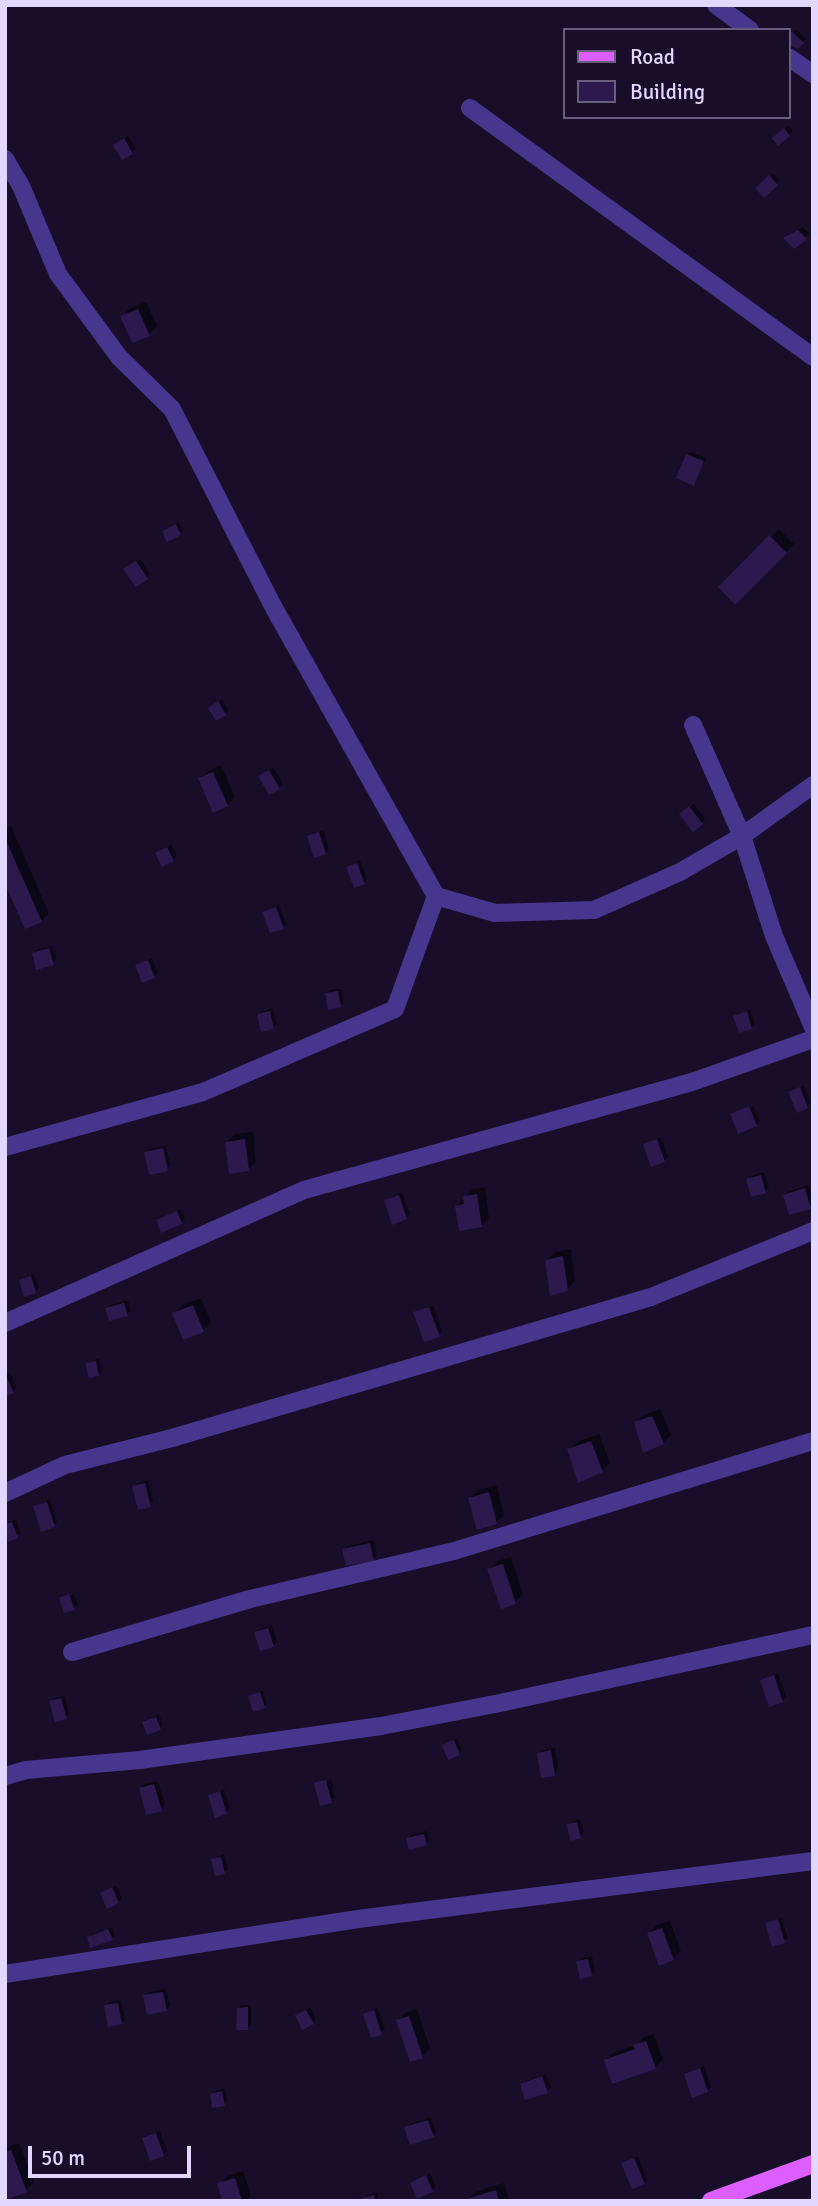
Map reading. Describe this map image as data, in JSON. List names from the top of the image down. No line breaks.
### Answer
{"legend":["Road","Building"],"scale_bar":"50 m"}
